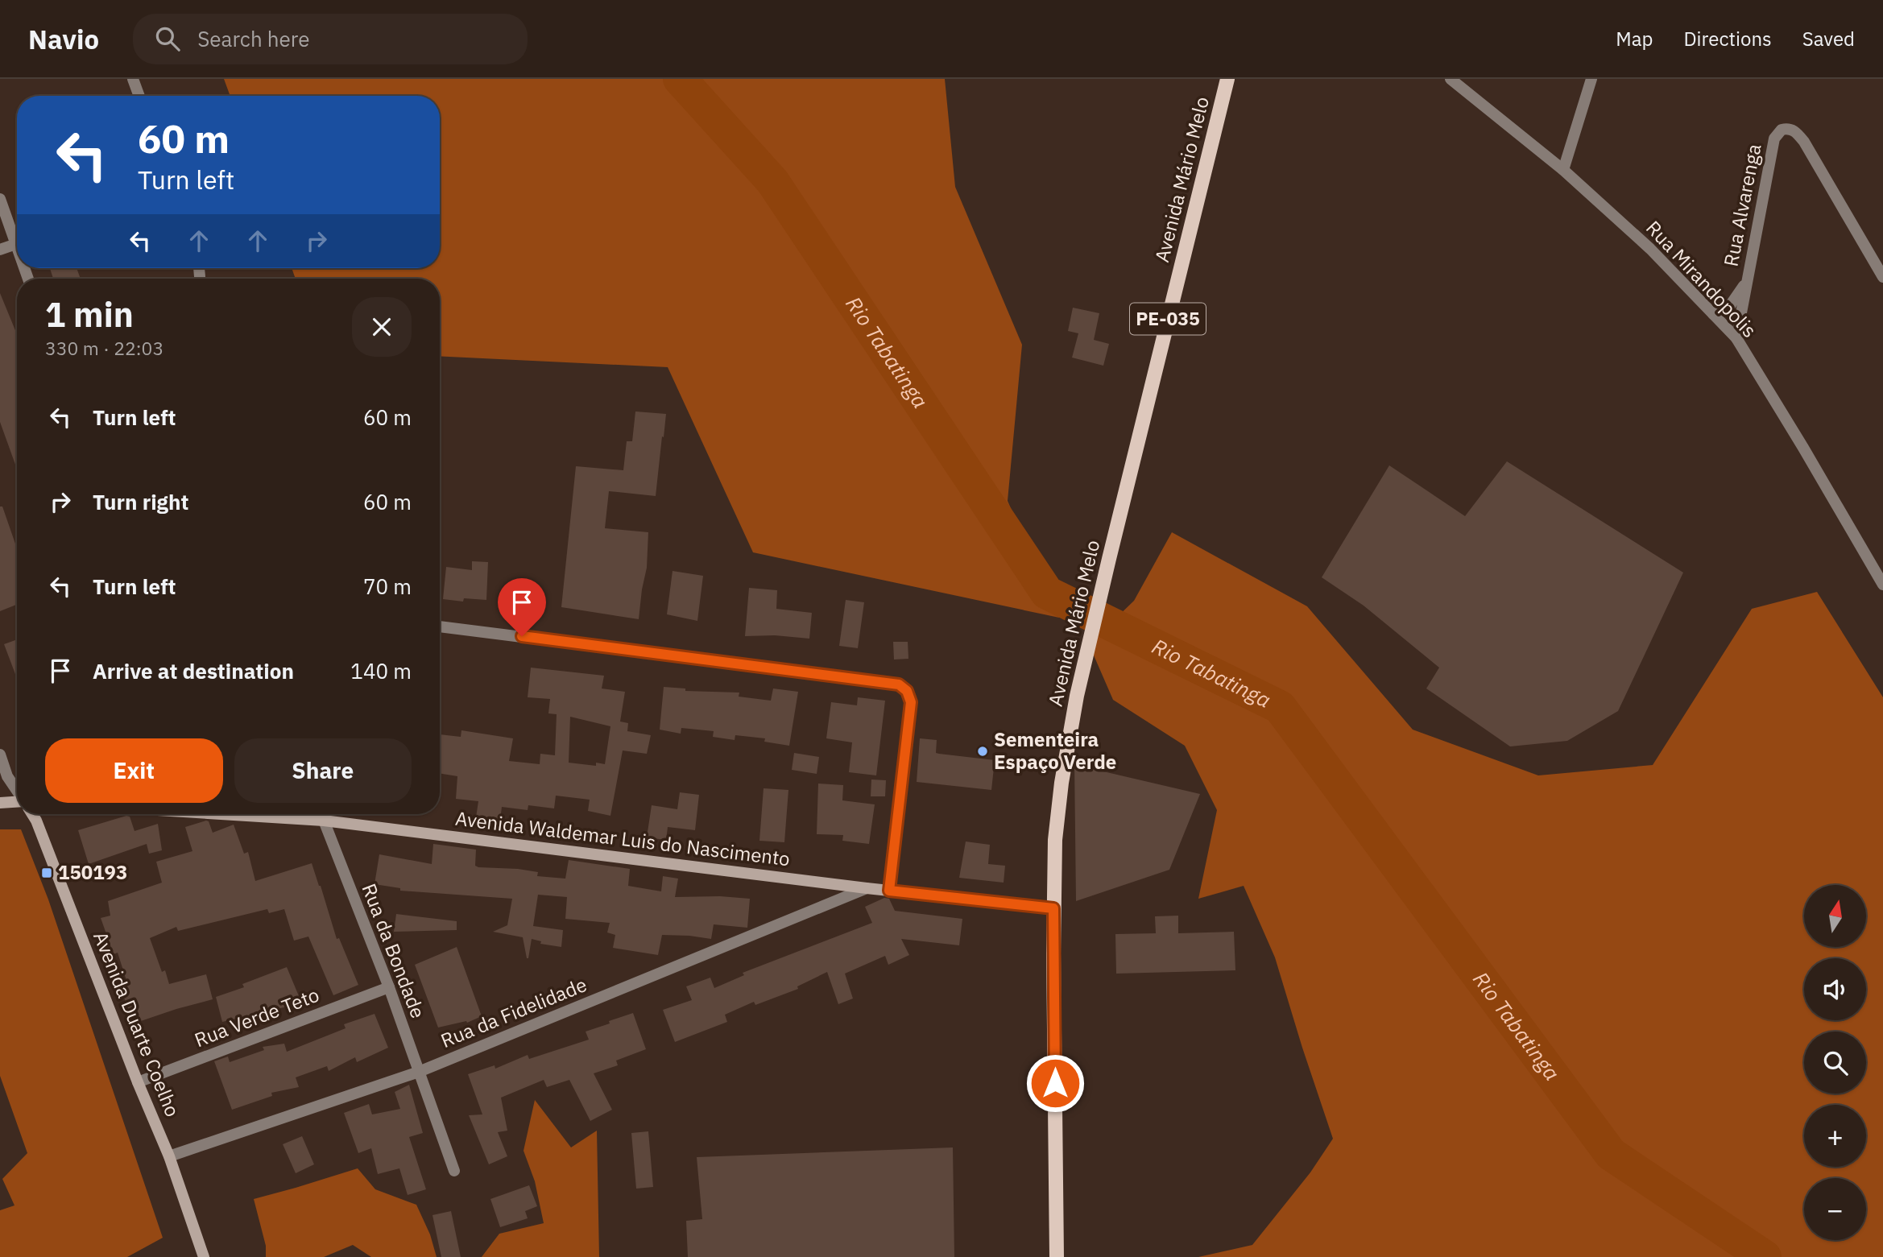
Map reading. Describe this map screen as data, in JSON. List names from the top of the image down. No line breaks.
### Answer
{"streets":{"main road":["Avenida Mário Melo","PE-035","Avenida Waldemar Luis do Nascimento","Avenida Duarte Coelho"],"street":["Rua Alvarenga","Rua Mirandopolis","Rua da Bondade","Rua da Fidelidade","Rua Verde Teto"]},"crossings":[["Avenida Mário Melo","Avenida Waldemar Luis do Nascimento"],["Rua Alvarenga","Rua Mirandopolis"],["Avenida Waldemar Luis do Nascimento","Rua da Bondade"],["Avenida Waldemar Luis do Nascimento","Rua da Fidelidade"],["Rua da Bondade","Rua da Fidelidade"],["Rua da Bondade","Rua Verde Teto"],["Rua da Fidelidade","Avenida Duarte Coelho"],["Rua Verde Teto","Avenida Duarte Coelho"]],"water":["Rio Tabatinga"],"places":{"other":["Sementeira Espaço Verde"],"transit":["150193"]},"north":"top","page":{"header":"Navio","search":"Search here","nav":["Map","Directions","Saved"],"turn":["60 m","Turn left"],"heading":["1 min","330 m · 22:03"],"list":[{"name":"Turn left","value":"60 m"},{"name":"Turn right","value":"60 m"},{"name":"Turn left","value":"70 m"},{"name":"Arrive at destination","value":"140 m"}],"buttons":["Exit","Share"],"map_buttons":["+","−"]}}
